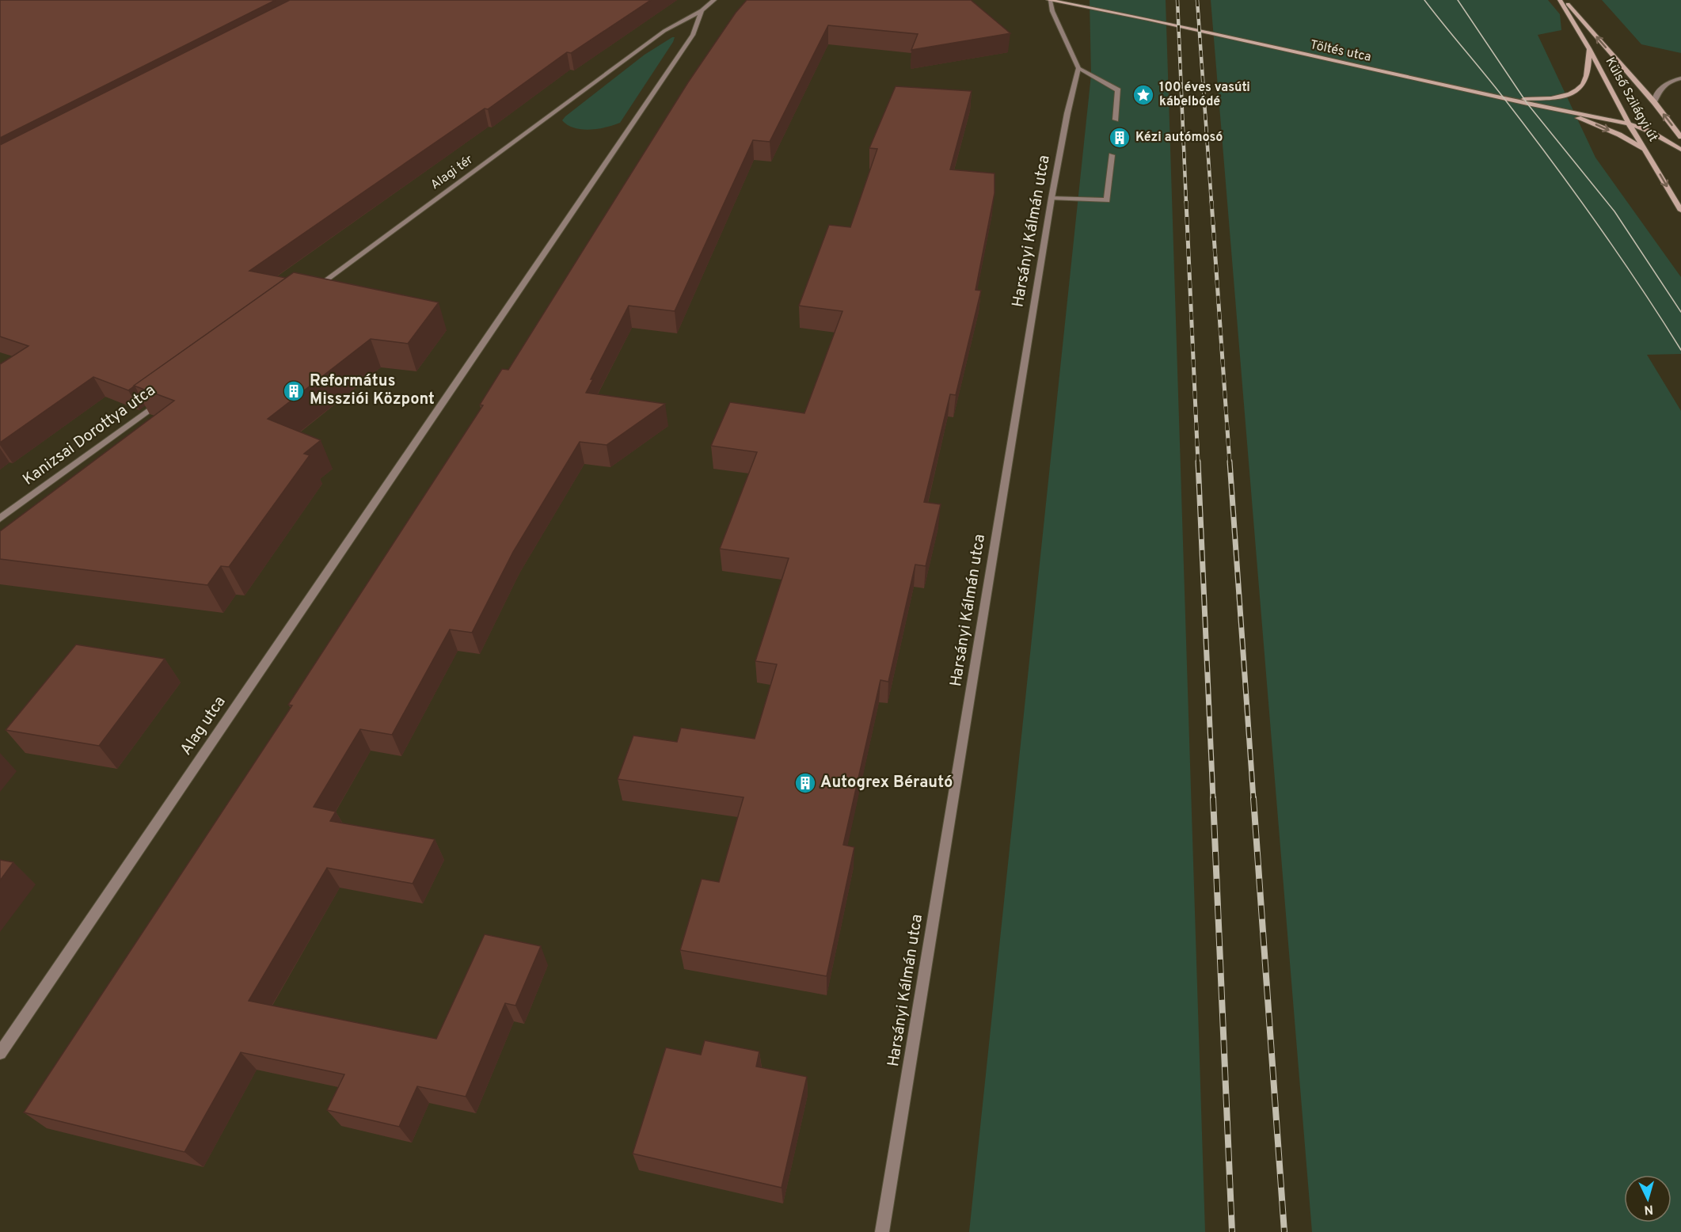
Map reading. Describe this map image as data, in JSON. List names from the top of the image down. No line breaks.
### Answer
{"streets":{"street":["Töltés utca","Külső Szilágyi út","Alagi tér","Harsányi Kálmán utca","Kanizsai Dorottya utca","Alag utca"]},"crossings":[["Töltés utca","Külső Szilágyi út"],["Alagi tér","Alag utca"]],"places":{"place":["100 éves vasúti kábelbódé"],"building":["Kézi autómosó","Református Missziói Központ","Autogrex Bérautó"]},"north":"bottom"}
